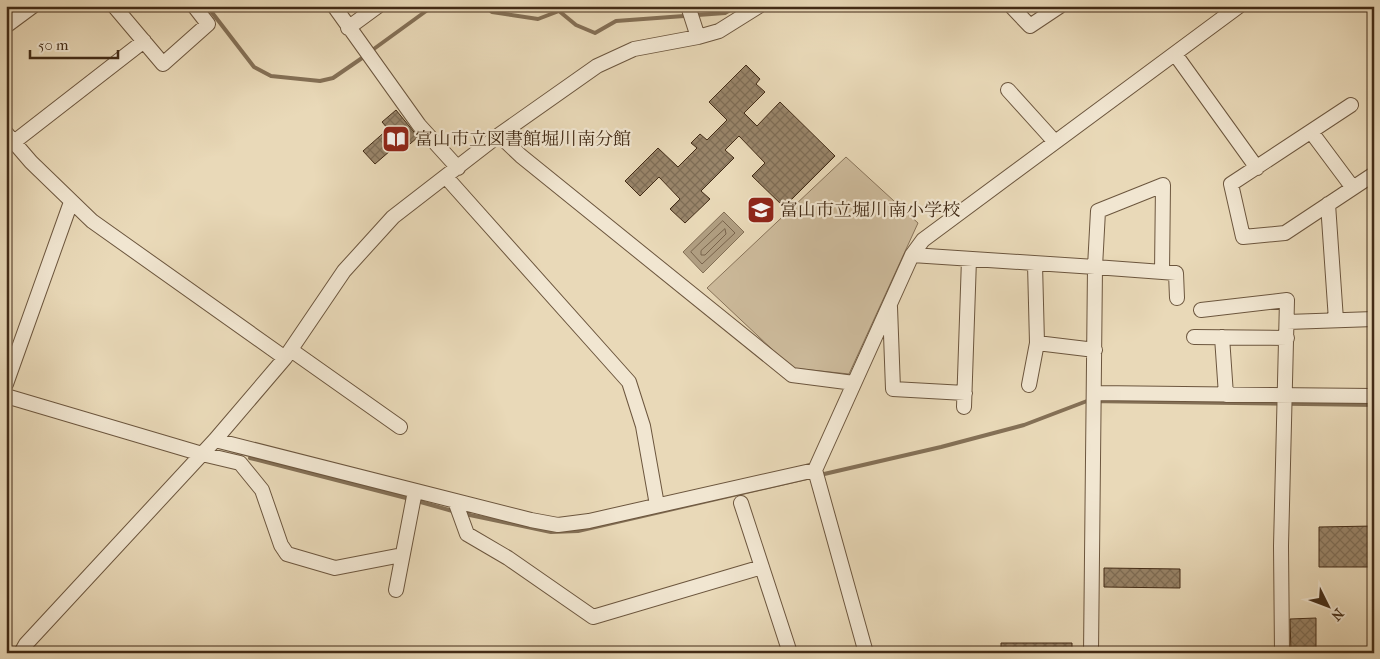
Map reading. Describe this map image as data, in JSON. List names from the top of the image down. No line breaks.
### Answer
{"places":{"library":["富山市立図書館堀川南分館"],"school or university":["富山市立堀川南小学校"]},"scale_bar":"50 m","north":"bottom right"}
